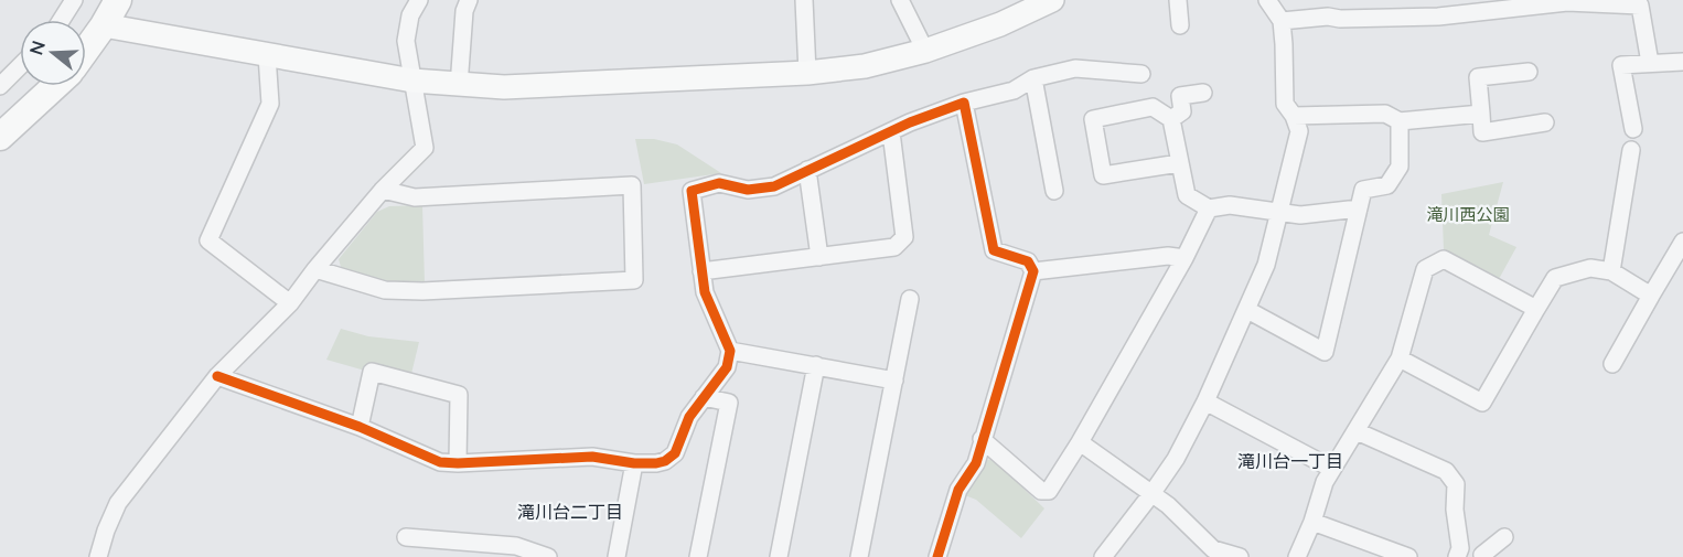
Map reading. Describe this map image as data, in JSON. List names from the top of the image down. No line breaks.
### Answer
{"districts":["滝川台一丁目","滝川台二丁目"],"parks":["滝川西公園"],"north":"left"}
